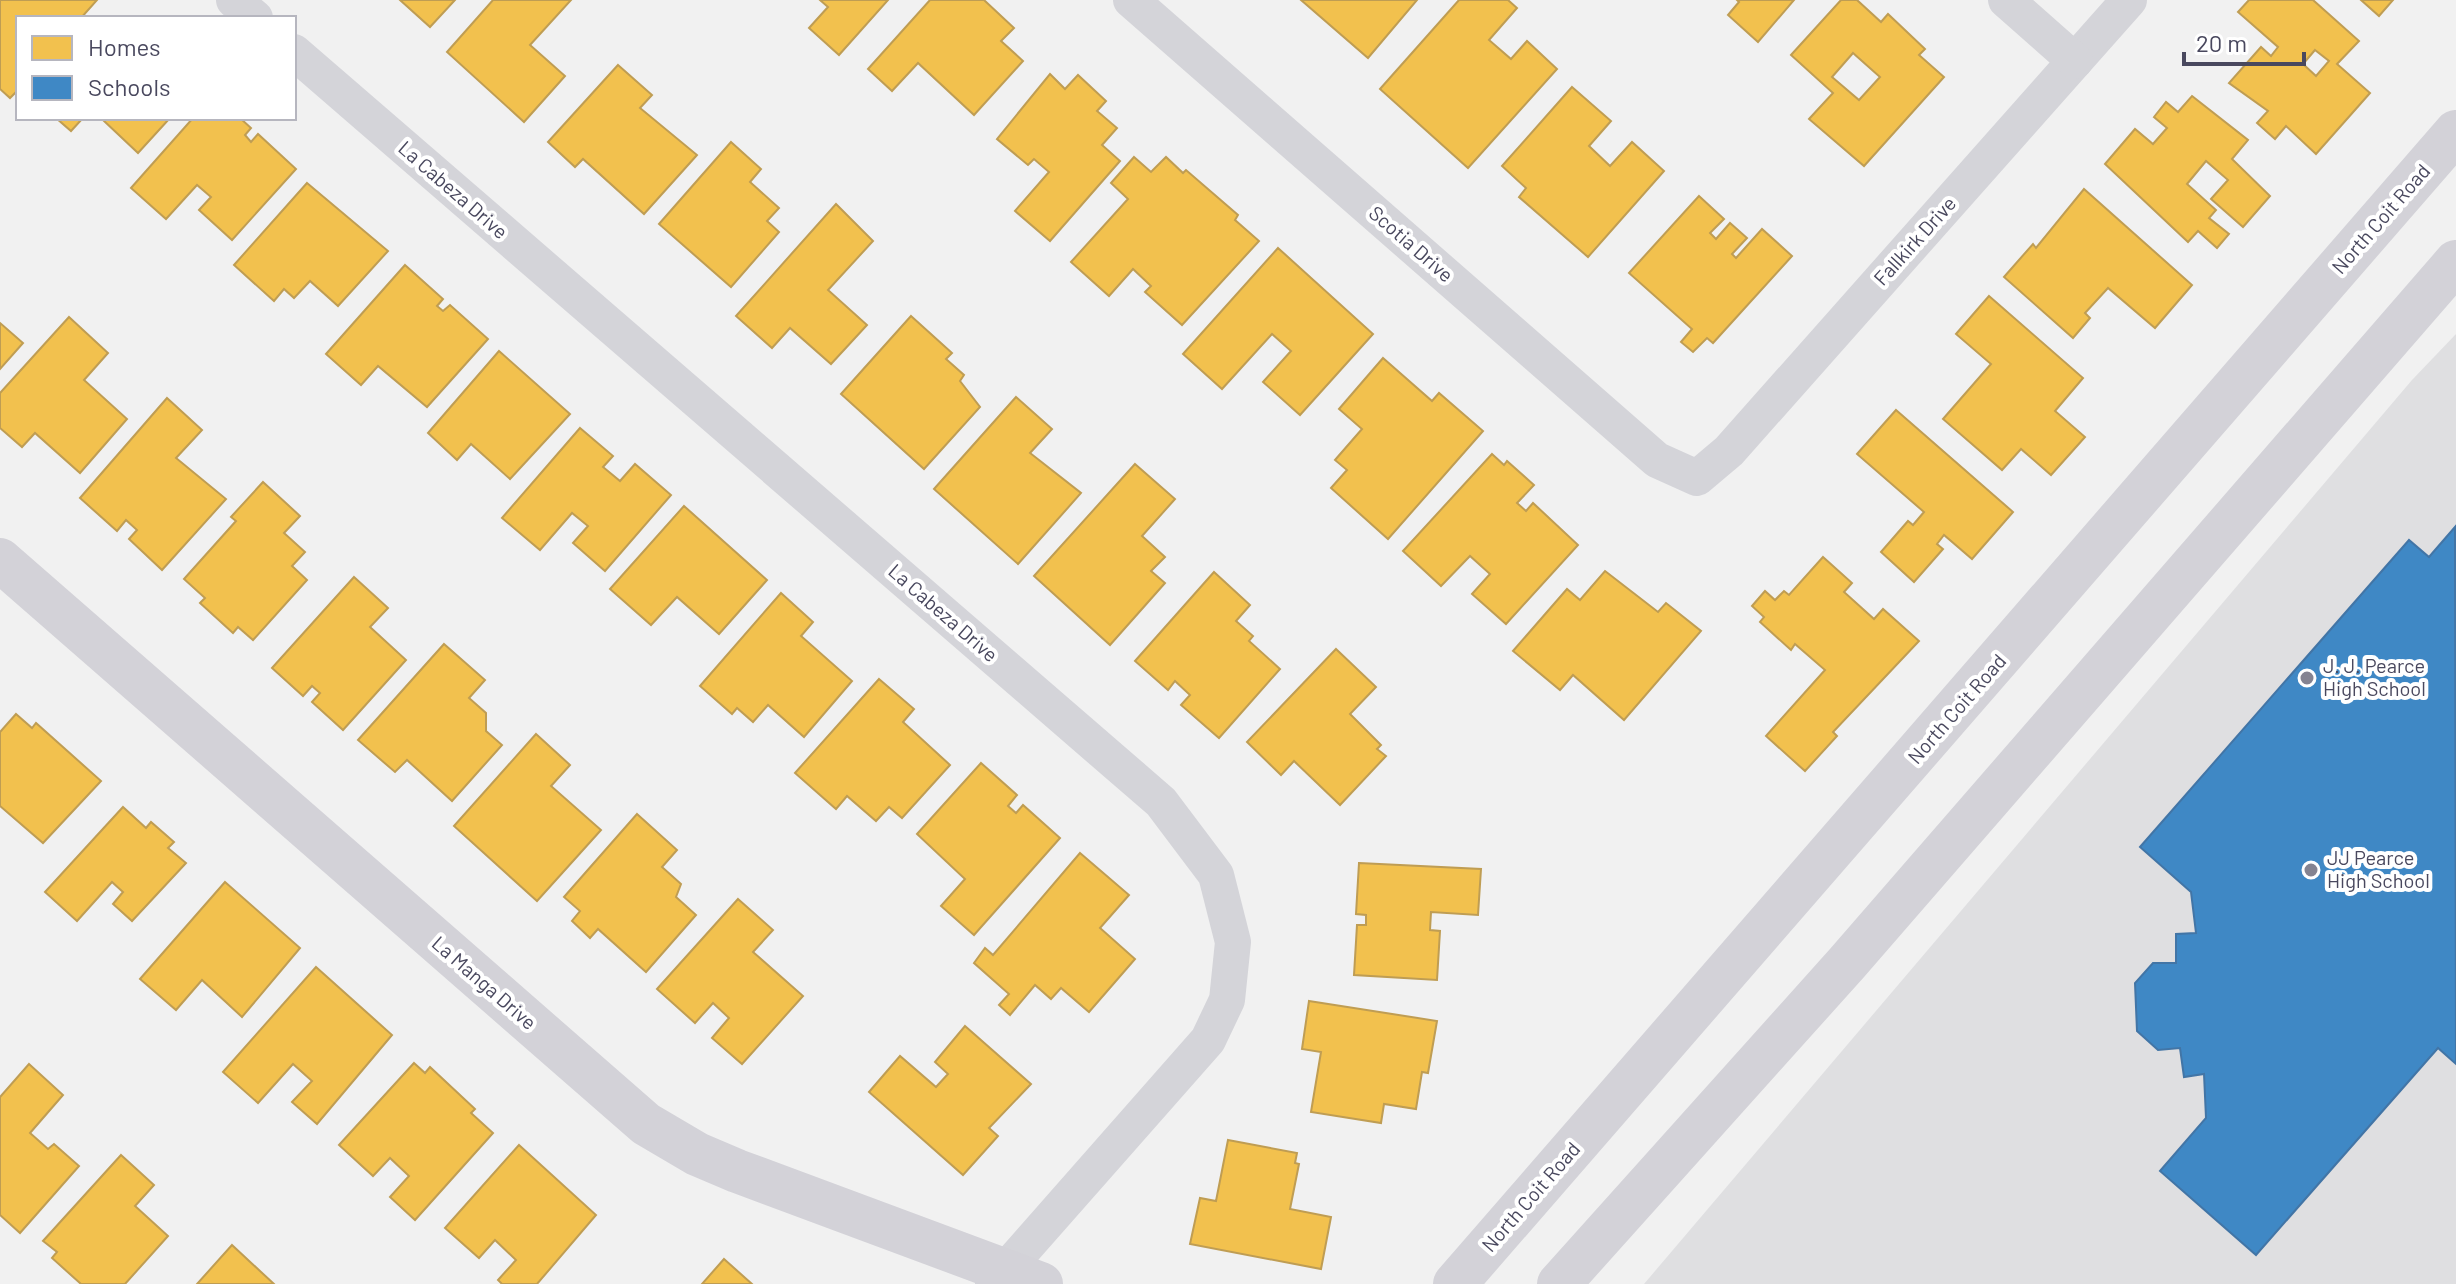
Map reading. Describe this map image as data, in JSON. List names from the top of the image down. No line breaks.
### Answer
{"streets":{"main road":["North Coit Road","La Manga Drive"],"street":["La Cabeza Drive","Fallkirk Drive","Scotia Drive"]},"crossings":[["La Cabeza Drive","La Manga Drive"],["Fallkirk Drive","Scotia Drive"]],"places":["J. J. Pearce High School","JJ Pearce High School"],"legend":["Homes","Schools"],"scale_bar":"20 m"}
